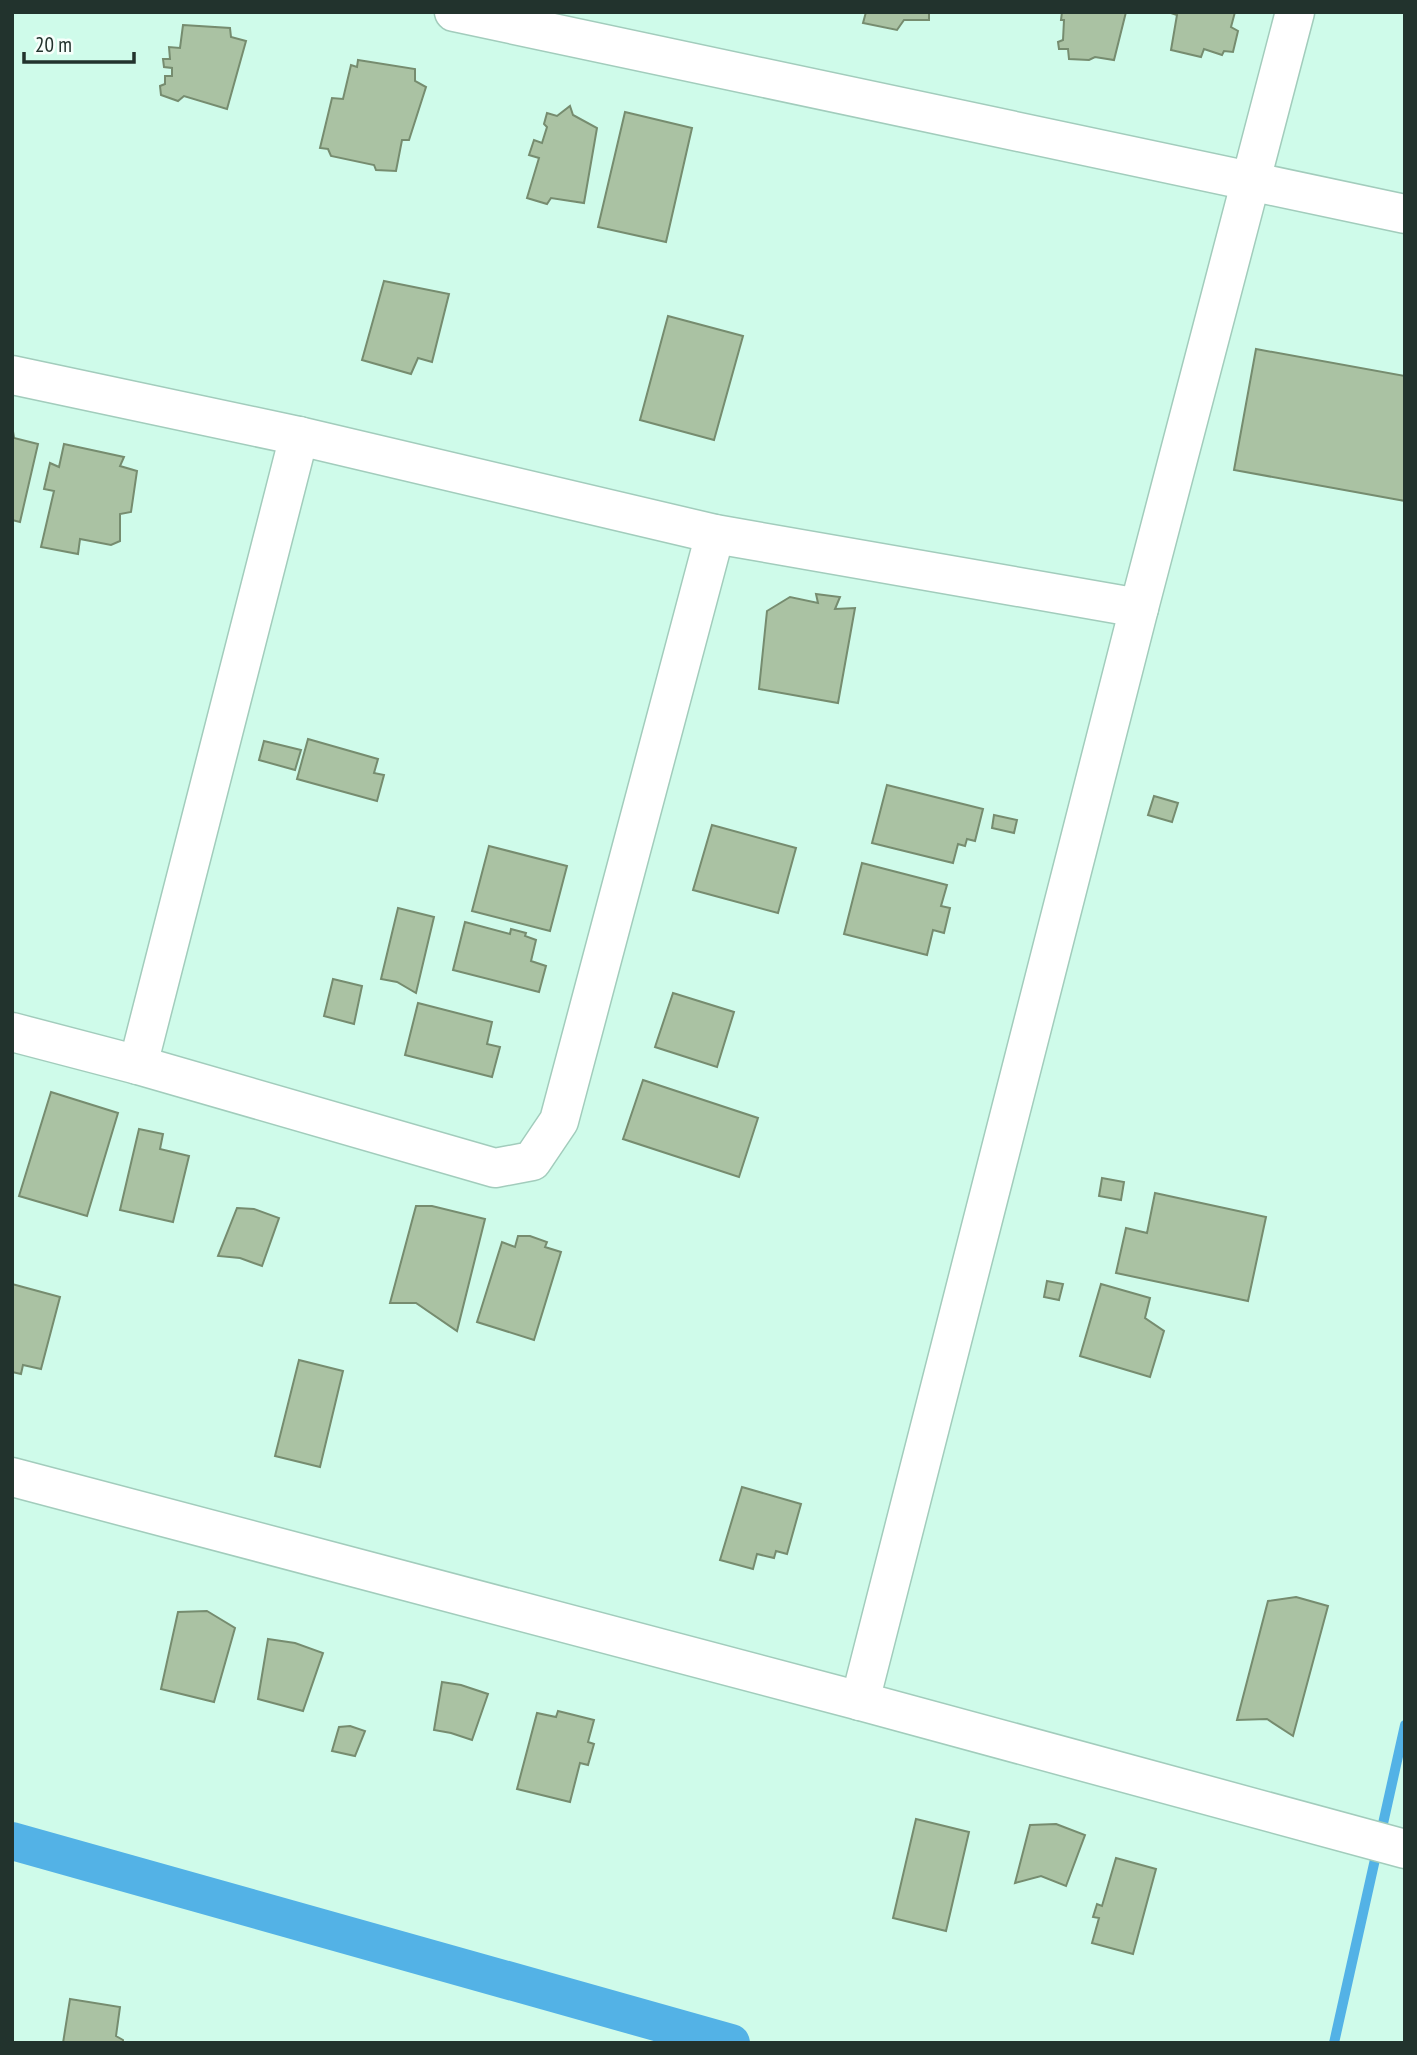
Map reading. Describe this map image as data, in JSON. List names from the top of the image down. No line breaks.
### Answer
{"scale_bar":"20 m"}
